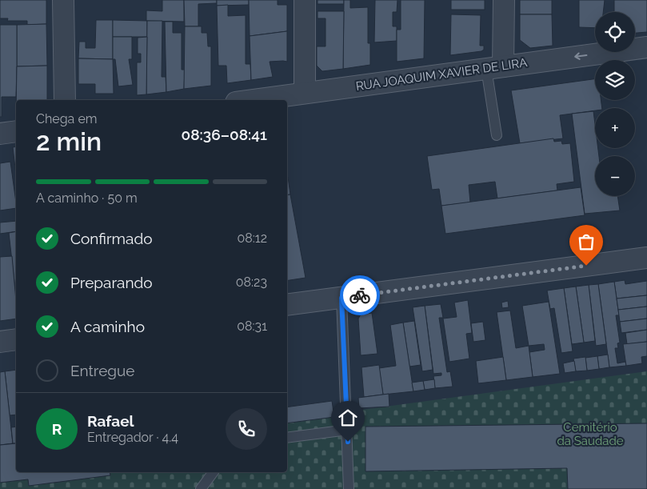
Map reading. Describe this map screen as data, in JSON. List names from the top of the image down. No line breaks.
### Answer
{"streets":{"street":["RUA JOAQUIM XAVIER DE LIRA"]},"one_way":["RUA JOAQUIM XAVIER DE LIRA"],"parks":["Cemitério da Saudade"],"page":{"map_buttons":["+","−"],"heading":["2 min","Chega em","08:36–08:41"],"panel":["Rafael","Entregador · 4.4"],"bar":"A caminho · 50 m","list":[["Confirmado","08:12"],["Preparando","08:23"],["A caminho","08:31"],"Entregue"],"round":"R"}}
